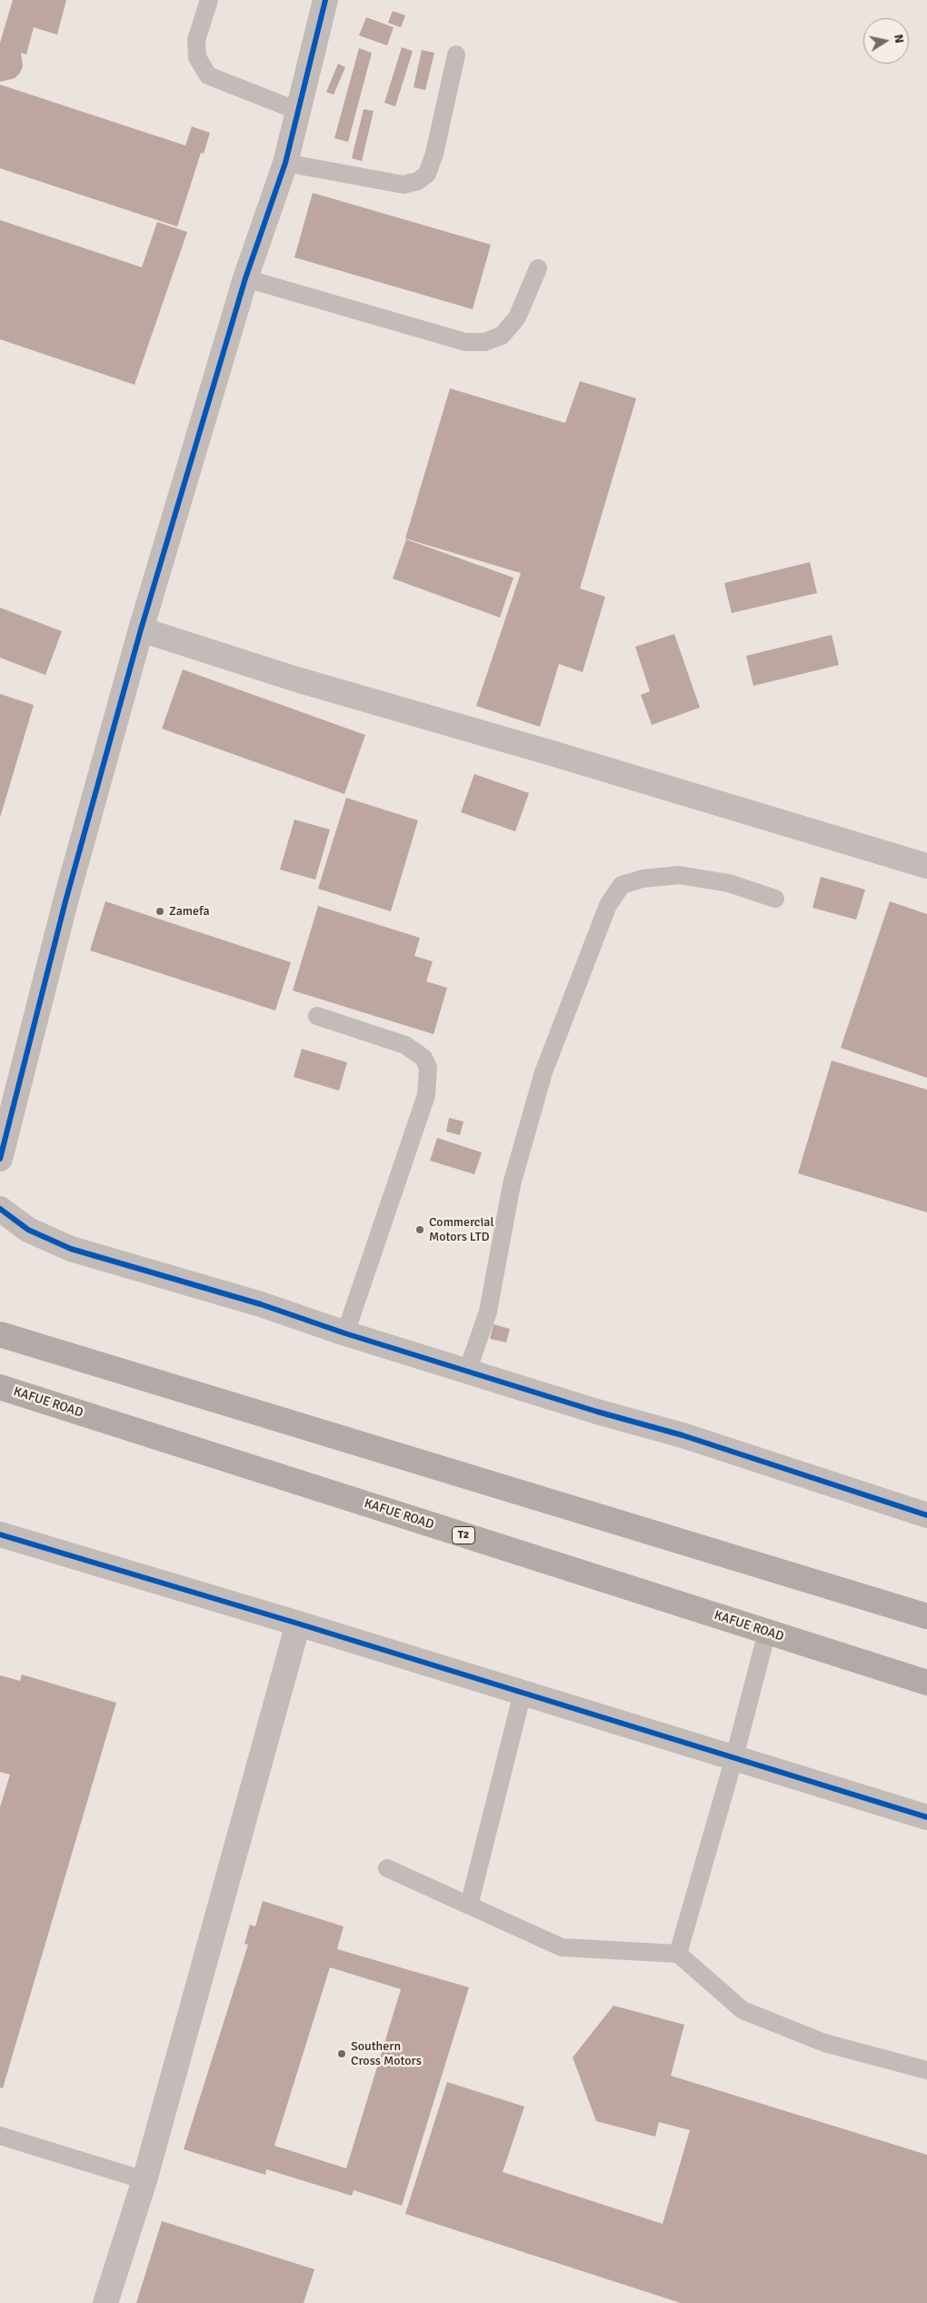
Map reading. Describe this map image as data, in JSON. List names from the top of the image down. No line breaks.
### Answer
{"streets":{"main road":["KAFUE ROAD","T2"]},"places":["Zamefa","Commercial Motors LTD","Southern Cross Motors"],"north":"right"}
